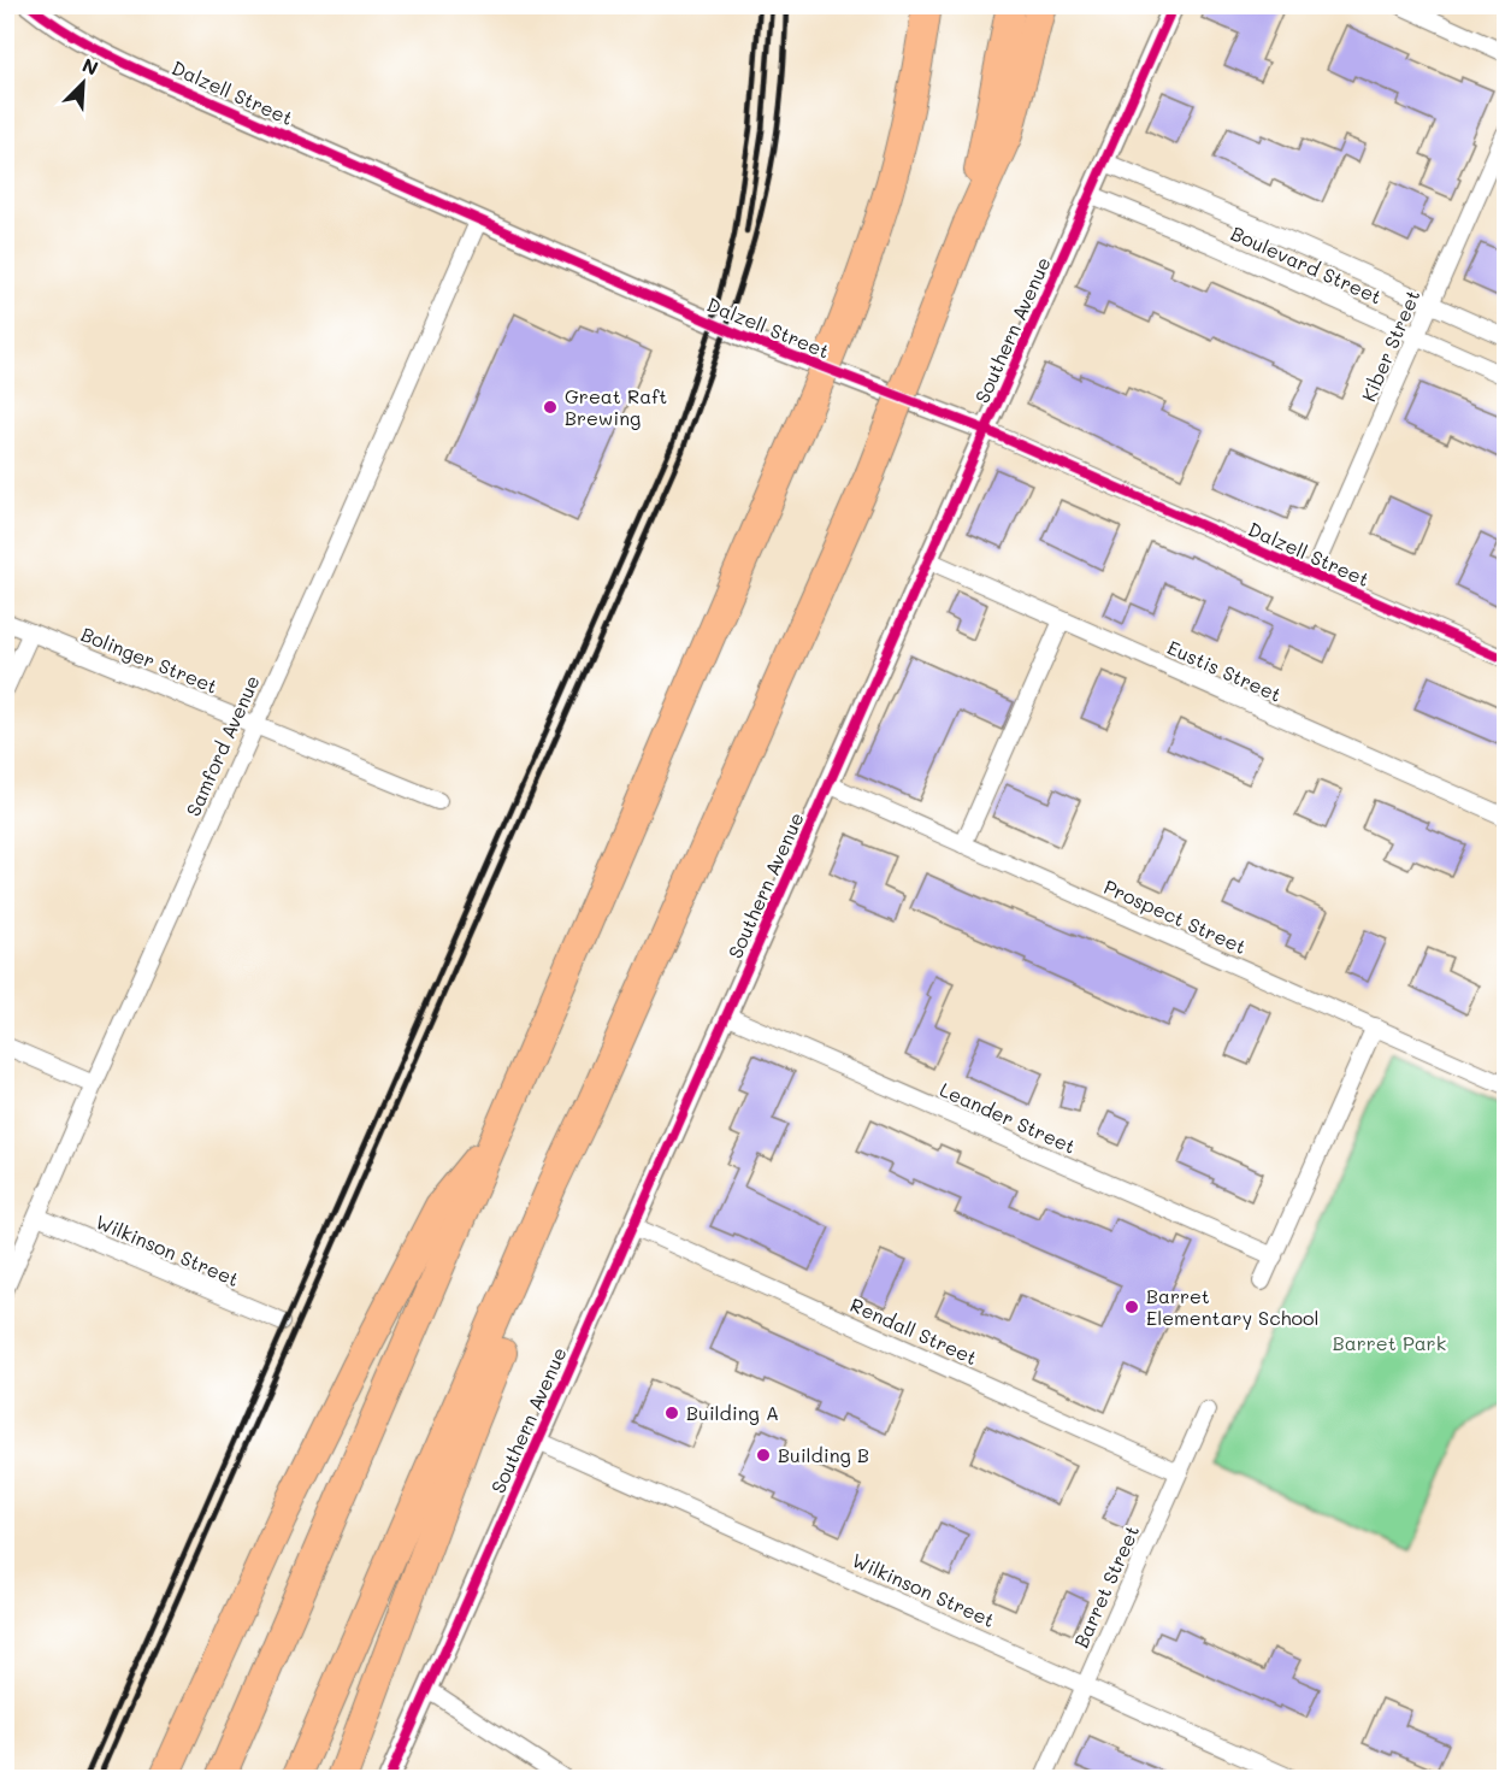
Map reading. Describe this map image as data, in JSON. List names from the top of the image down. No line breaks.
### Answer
{"streets":{"street":["Dalzell Street","Boulevard Street","Southern Avenue","Kiber Street","Bolinger Street","Eustis Street","Samford Avenue","Prospect Street","Leander Street","Wilkinson Street","Rendall Street","Barret Street"]},"crossings":[["Dalzell Street","Southern Avenue"],["Dalzell Street","Kiber Street"],["Dalzell Street","Samford Avenue"],["Boulevard Street","Southern Avenue"],["Boulevard Street","Kiber Street"],["Southern Avenue","Eustis Street"],["Southern Avenue","Prospect Street"],["Southern Avenue","Leander Street"],["Southern Avenue","Wilkinson Street"],["Southern Avenue","Rendall Street"],["Bolinger Street","Samford Avenue"],["Samford Avenue","Wilkinson Street"],["Wilkinson Street","Barret Street"],["Rendall Street","Barret Street"]],"parks":["Barret Park"],"places":["Great Raft Brewing","Barret Elementary School","Building A","Building B"],"north":"top right"}
